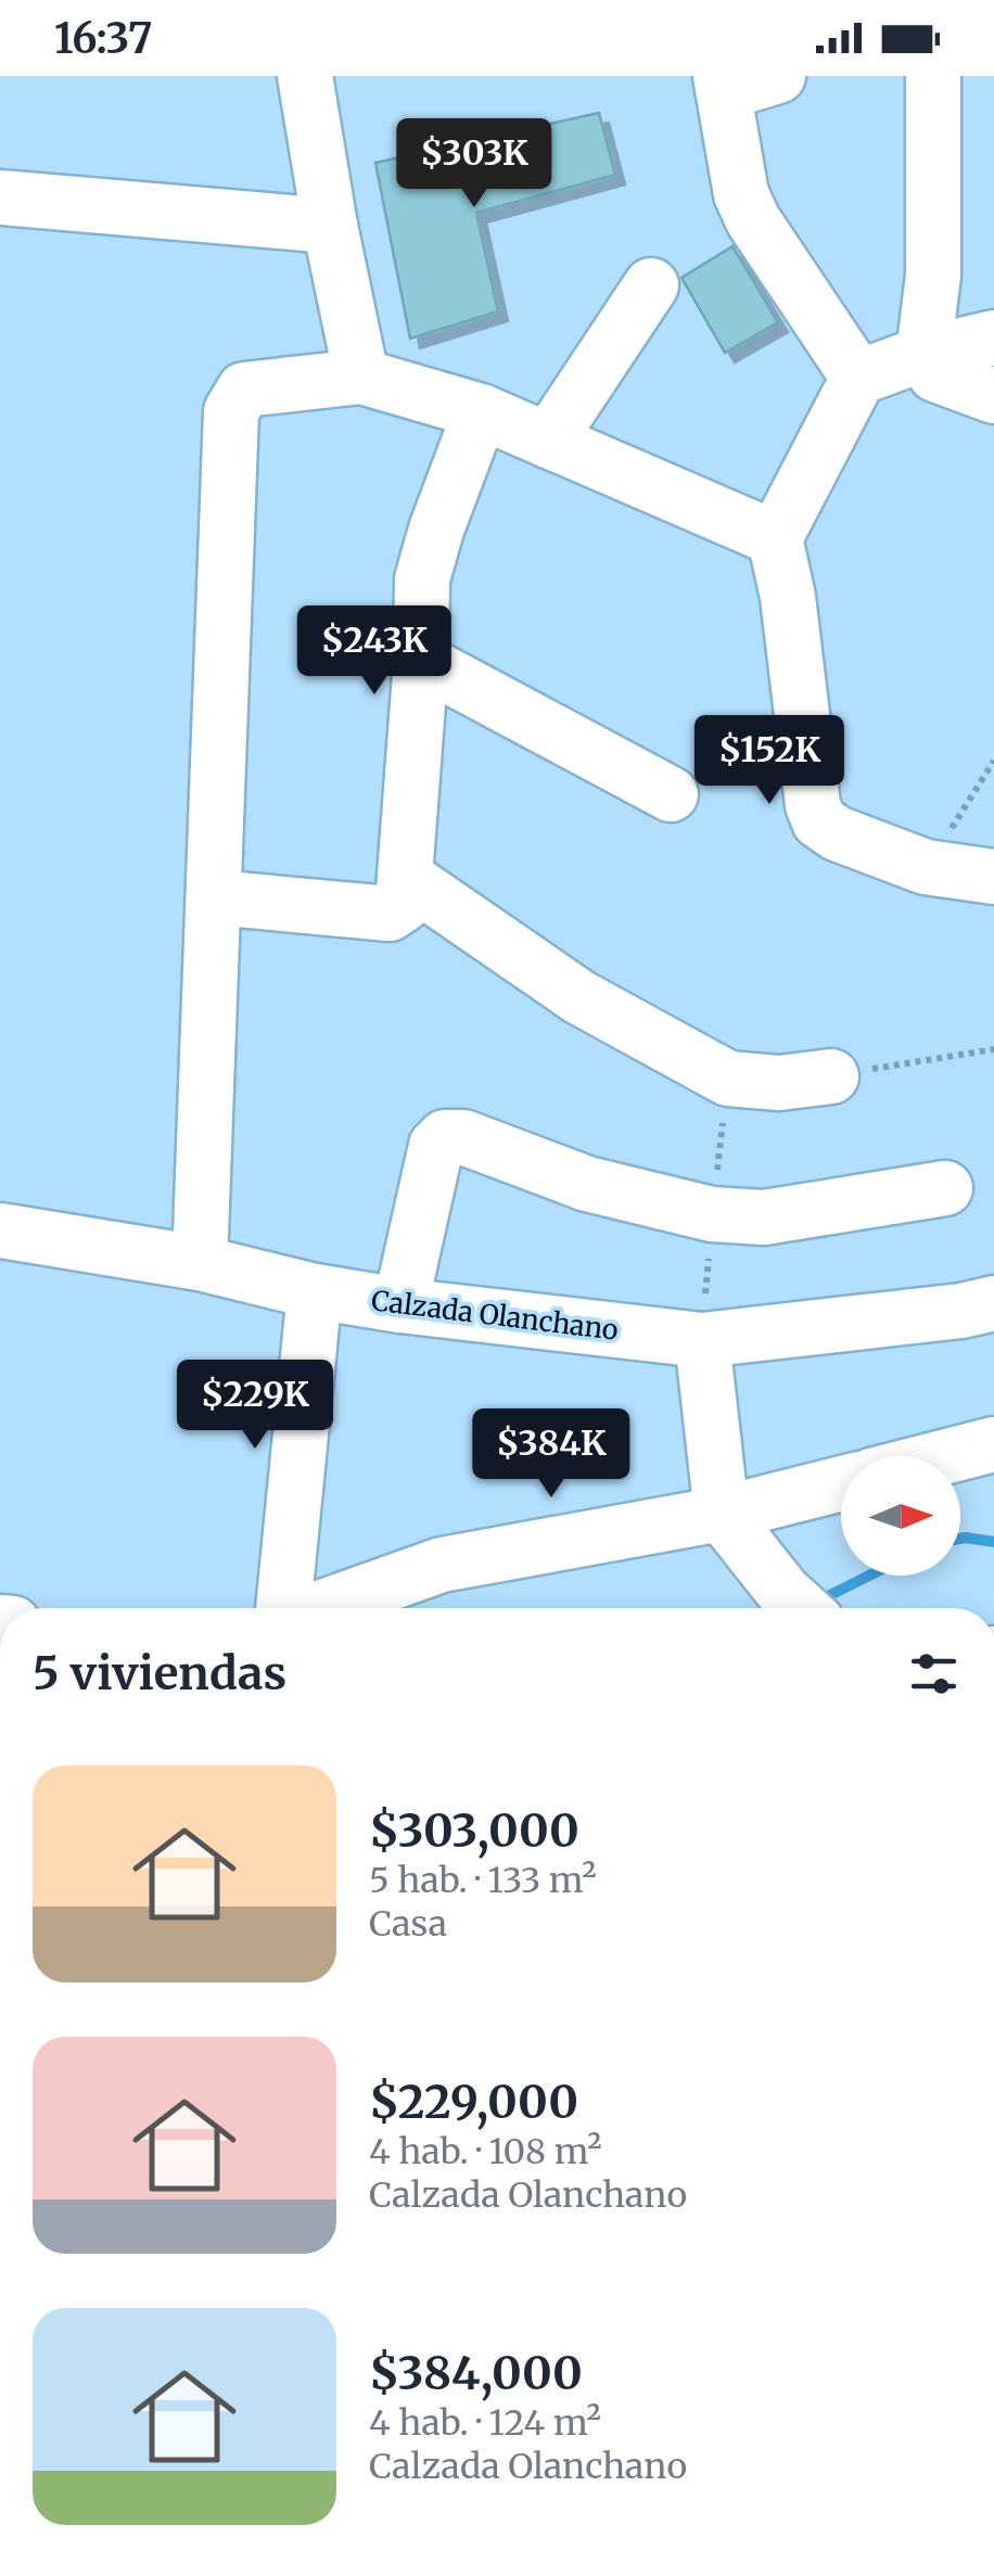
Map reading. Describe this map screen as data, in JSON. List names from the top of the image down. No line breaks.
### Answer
{"streets":{"street":["Calzada Olanchano"]},"north":"right","page":{"status":"16:37","price":["$303K","$243K","$152K","$229K","$384K"],"heading":"5 viviendas","list":[{"name":"$303,000","note":"5 hab. · 133 m² · Casa"},{"name":"$229,000","note":"4 hab. · 108 m² · Calzada Olanchano"},{"name":"$384,000","note":"4 hab. · 124 m² · Calzada Olanchano"}]}}
